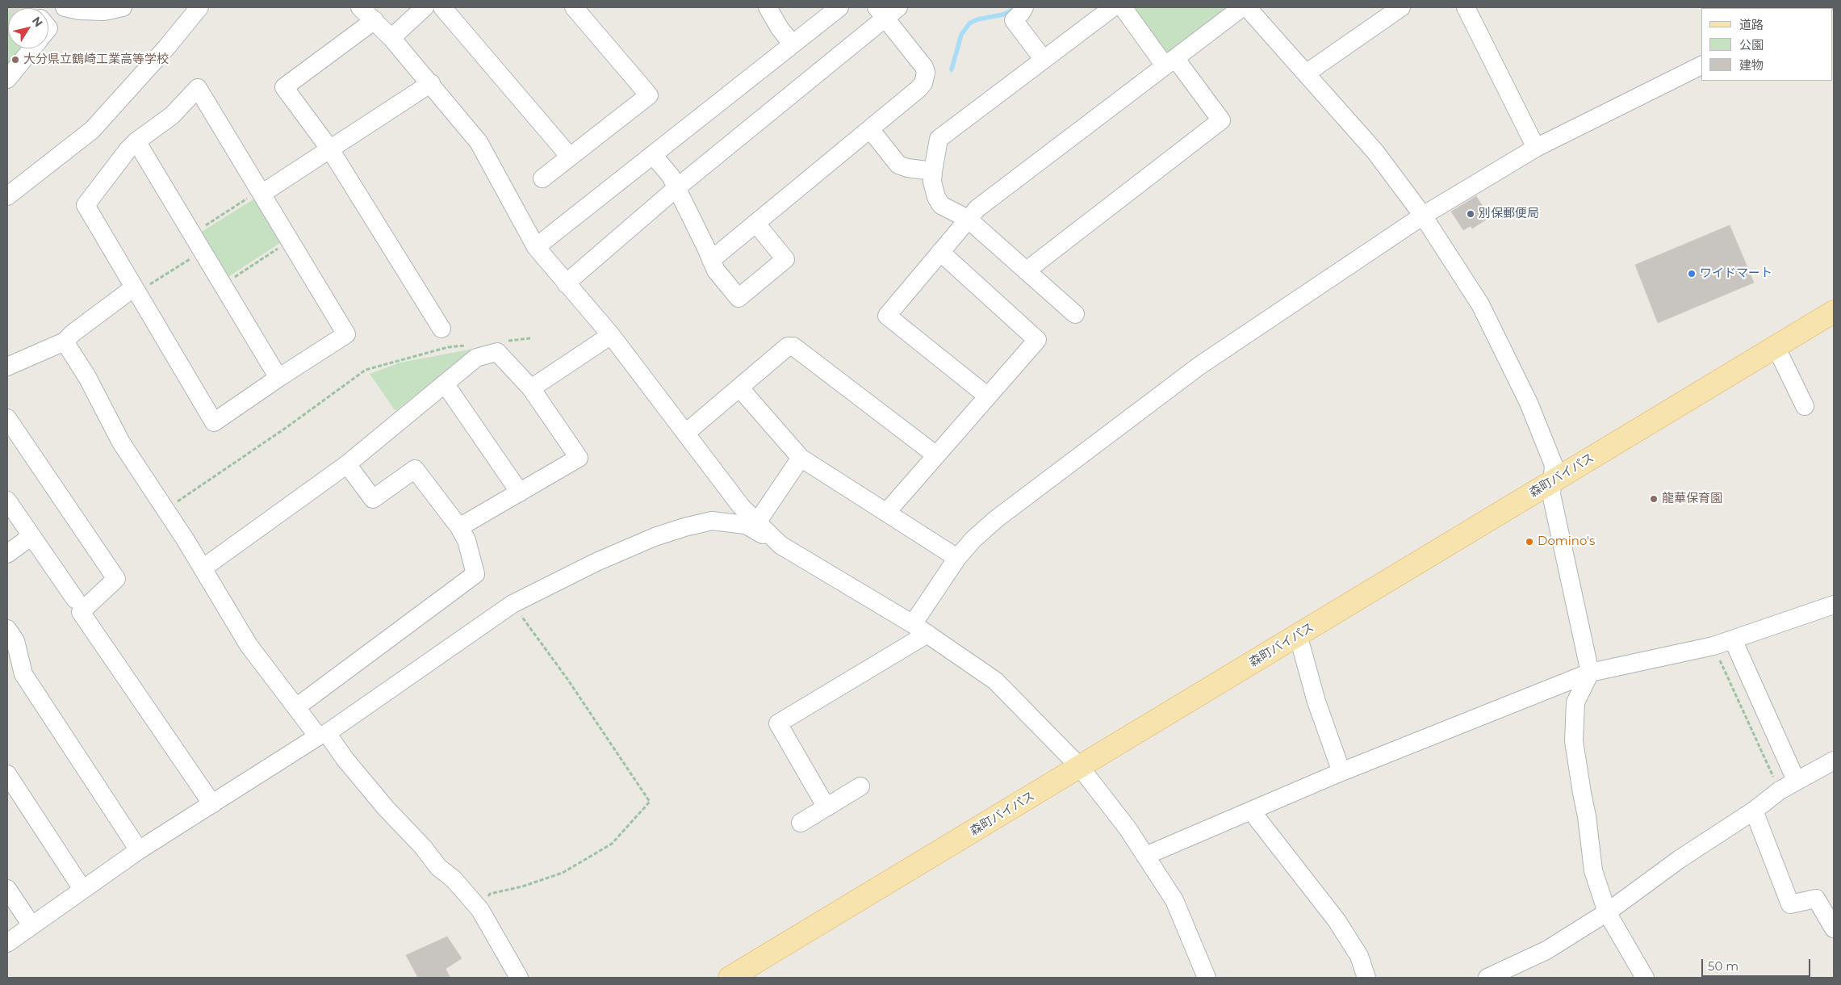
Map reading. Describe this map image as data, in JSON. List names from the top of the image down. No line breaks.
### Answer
{"streets":{"main road":["森町バイパス"]},"places":["大分県立鶴崎工業高等学校","別保郵便局","ワイドマート","龍華保育園","Domino's"],"legend":["道路","公園","建物"],"scale_bar":"50 m","north":"top right"}
